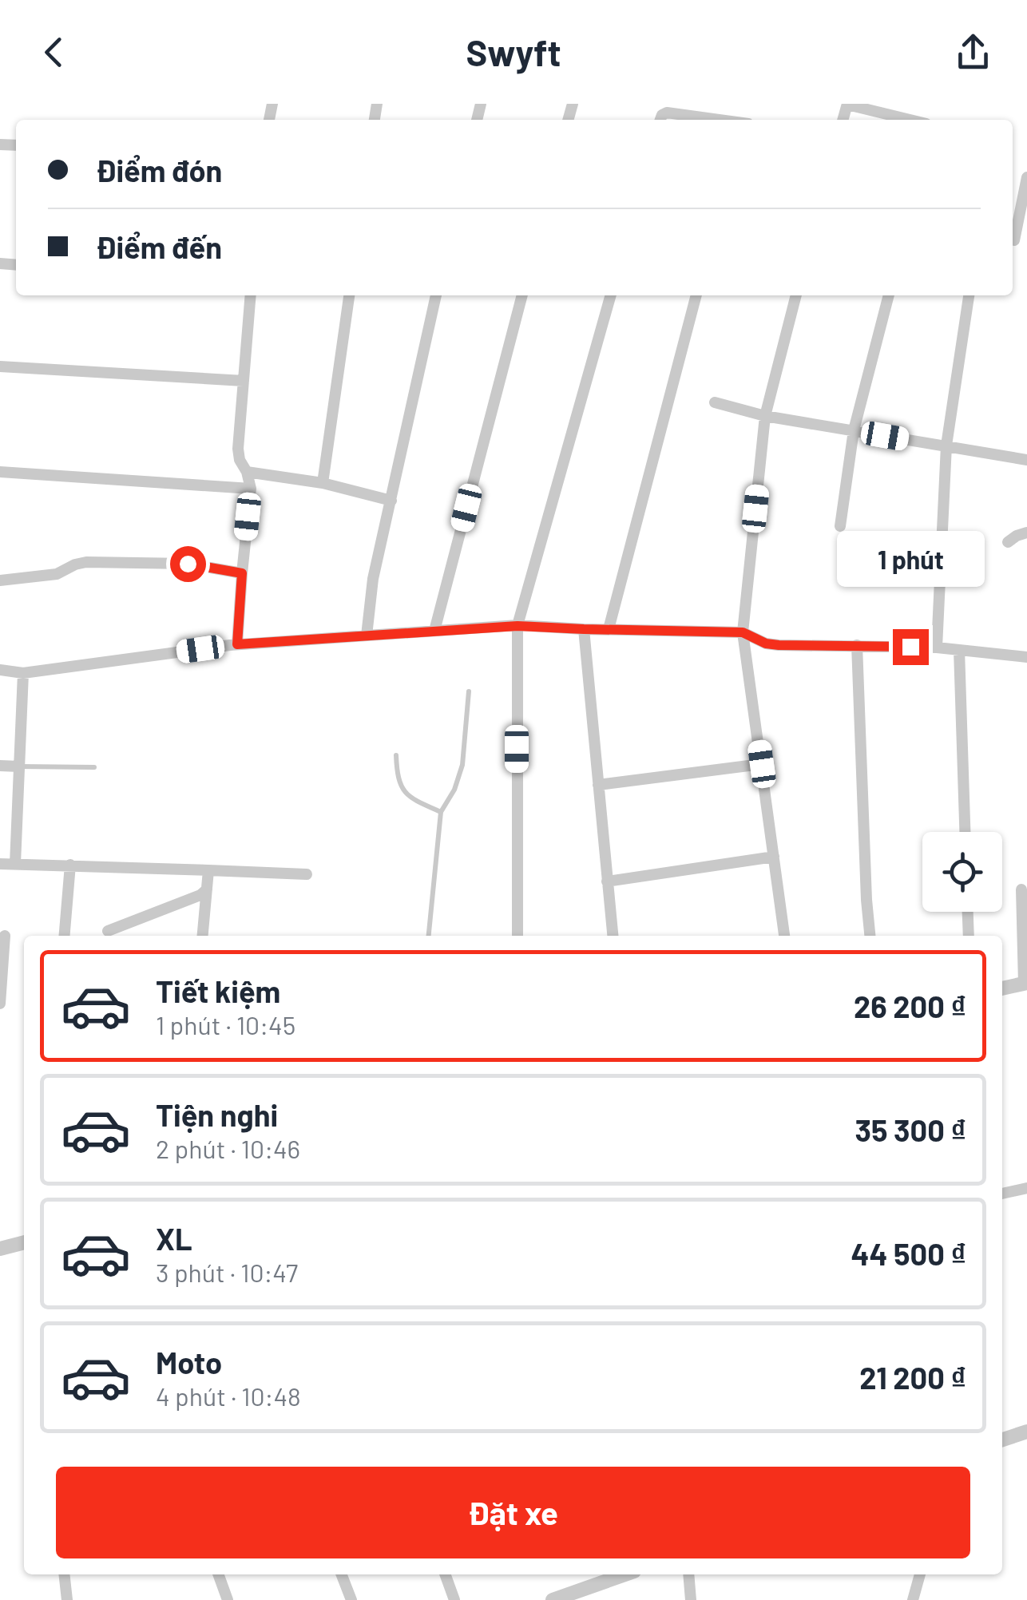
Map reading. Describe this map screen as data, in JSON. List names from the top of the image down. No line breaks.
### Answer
{"page":{"header":"Swyft","banner":["Điểm đón","Điểm đến"],"bubble":"1 phút","list":[{"name":"Tiết kiệm","note":"1 phút · 10:45","value":"26 200 ₫"},{"name":"Tiện nghi","note":"2 phút · 10:46","value":"35 300 ₫"},{"name":"XL","note":"3 phút · 10:47","value":"44 500 ₫"},{"name":"Moto","note":"4 phút · 10:48","value":"21 200 ₫"}],"buttons":"Đặt xe"}}
